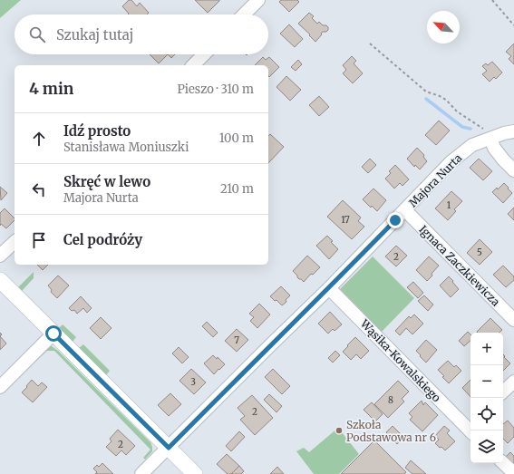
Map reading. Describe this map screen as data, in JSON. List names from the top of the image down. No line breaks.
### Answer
{"streets":{"street":["Majora Nurta","Ignaca Zaczkiewicza","Wąsika-Kowalskiego"]},"crossings":[["Majora Nurta","Ignaca Zaczkiewicza"],["Majora Nurta","Wąsika-Kowalskiego"]],"places":["Szkoła Podstawowa nr 6"],"house_numbers":["1","17","5","2","7","3","8","2","2"],"north":"top left","page":{"search":"Szukaj tutaj","heading":["4 min","Pieszo · 310 m"],"list":[["Idź prosto","Stanisława Moniuszki","100 m"],["Skręć w lewo","Majora Nurta","210 m"],"Cel podróży"],"map_buttons":["+","−"]}}
